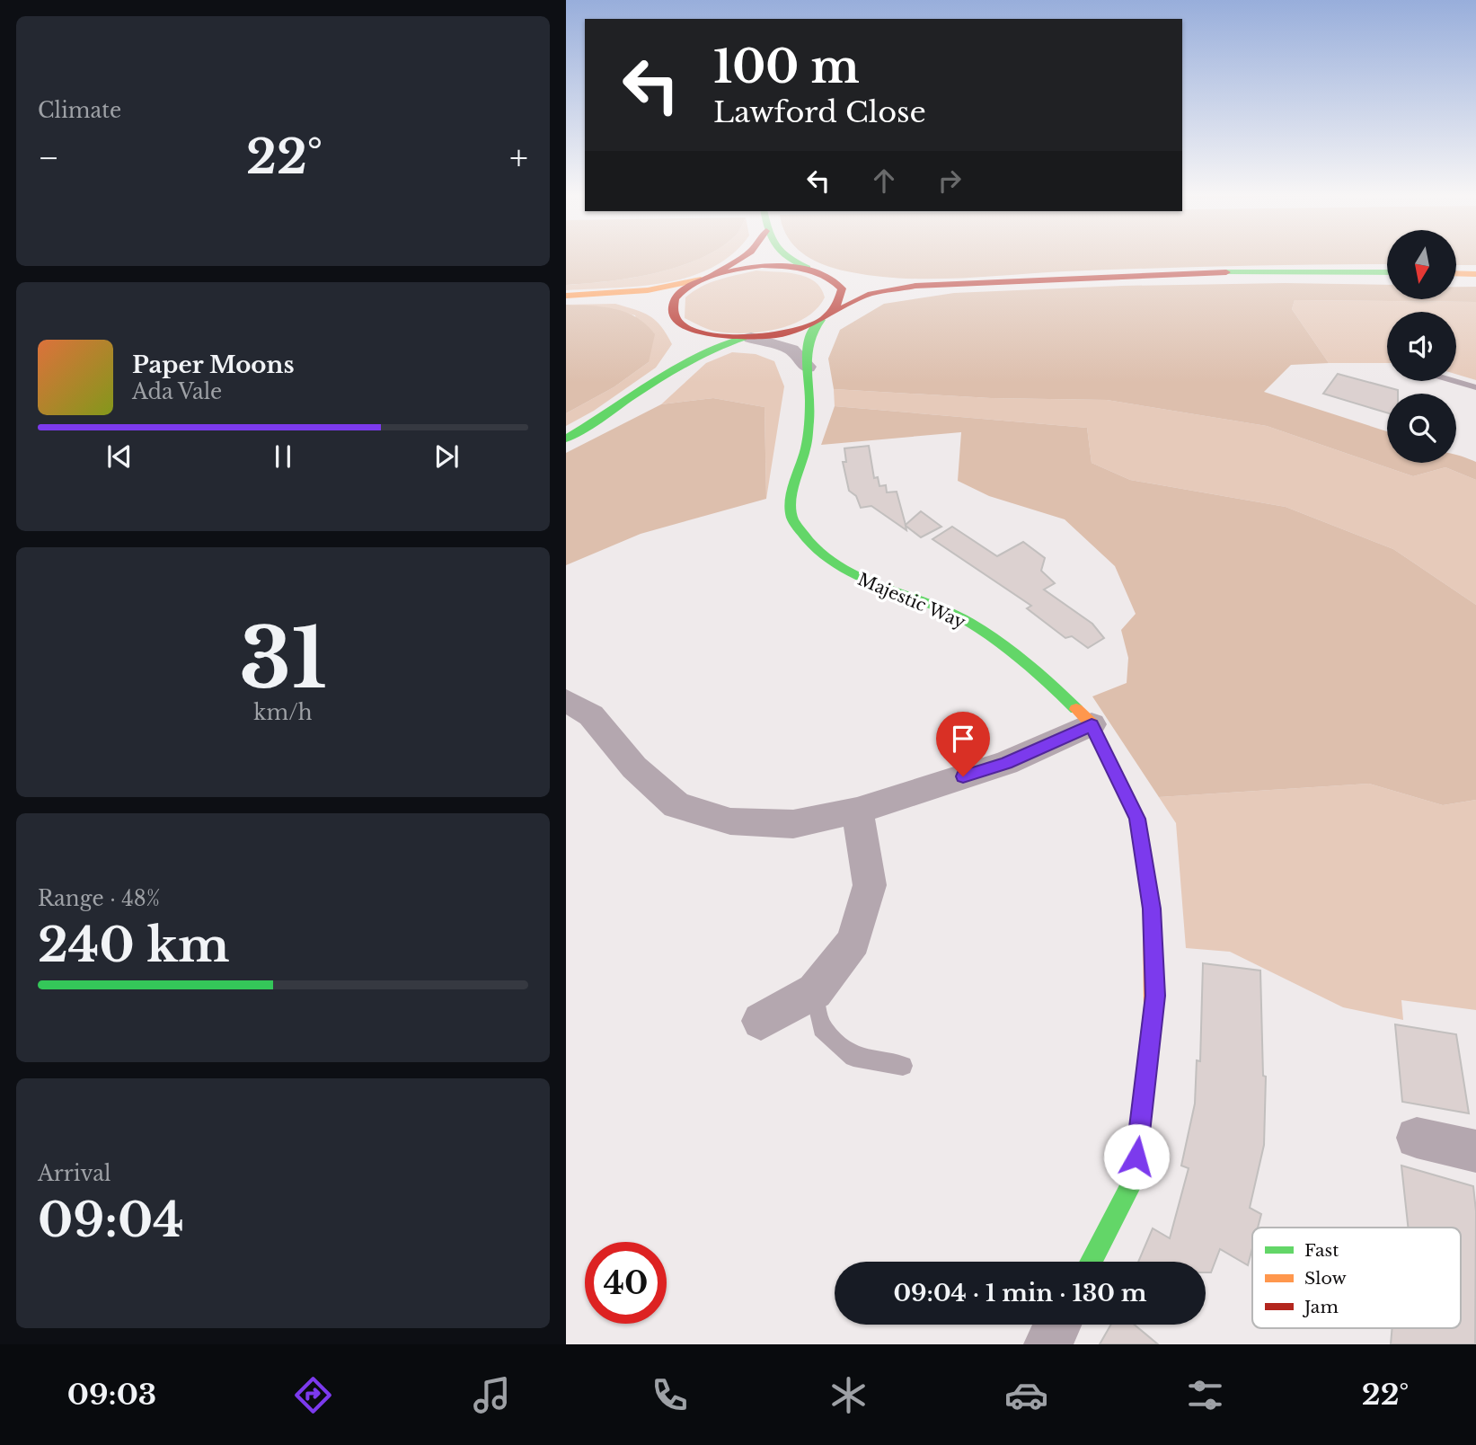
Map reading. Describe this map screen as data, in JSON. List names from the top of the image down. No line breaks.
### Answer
{"streets":{"main road":["Majestic Way"]},"legend":["Fast","Slow","Jam"],"north":"bottom","page":{"tile":["Climate",["31","km/h"],["Range · 48%","240 km"],["Arrival","09:04"]],"turn":["100 m","Lawford Close"],"heat":["−","22°","+"],"song":["Paper Moons","Ada Vale"],"limit":"40","trip":"09:04 · 1 min · 130 m","tabs":["09:03","22°"]}}
